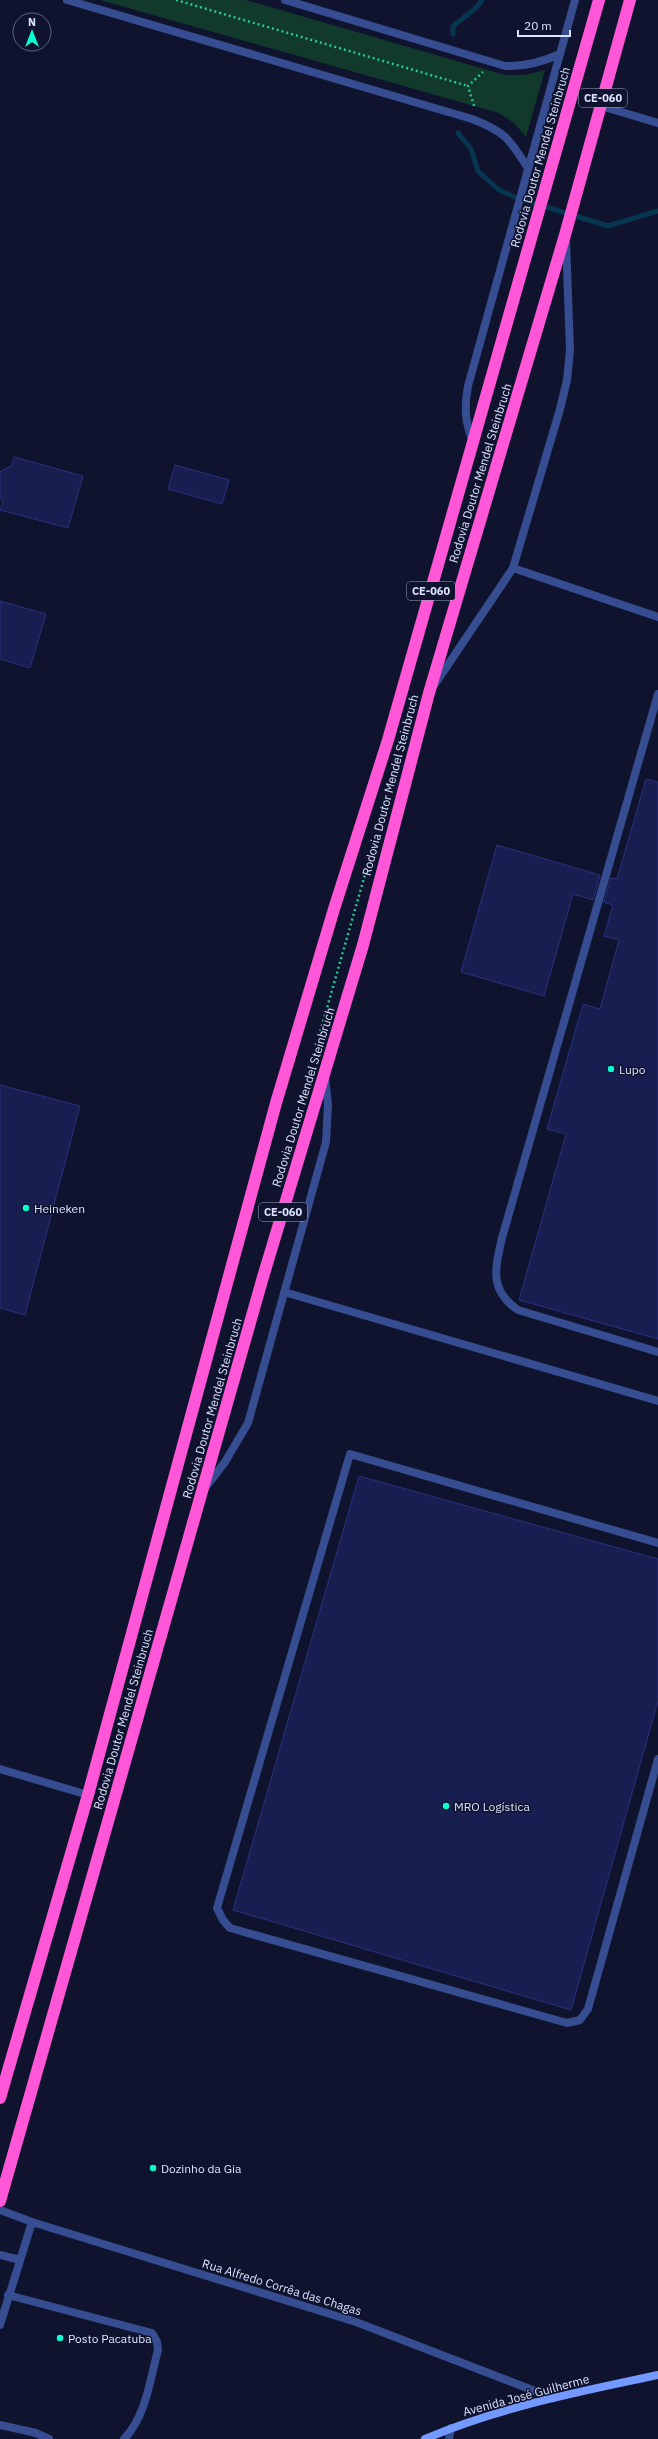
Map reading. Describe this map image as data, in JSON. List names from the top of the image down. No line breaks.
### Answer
{"streets":{"highway":["CE-060","Rodovia Doutor Mendel Steinbruch"],"street":["Rua Alfredo Corrêa das Chagas","Avenida José Guilherme"]},"crossings":[["Rua Alfredo Corrêa das Chagas","Avenida José Guilherme"]],"places":["Lupo","Heineken","MRO Logística","Dozinho da Gia","Posto Pacatuba"],"scale_bar":"20 m","north":"top"}
